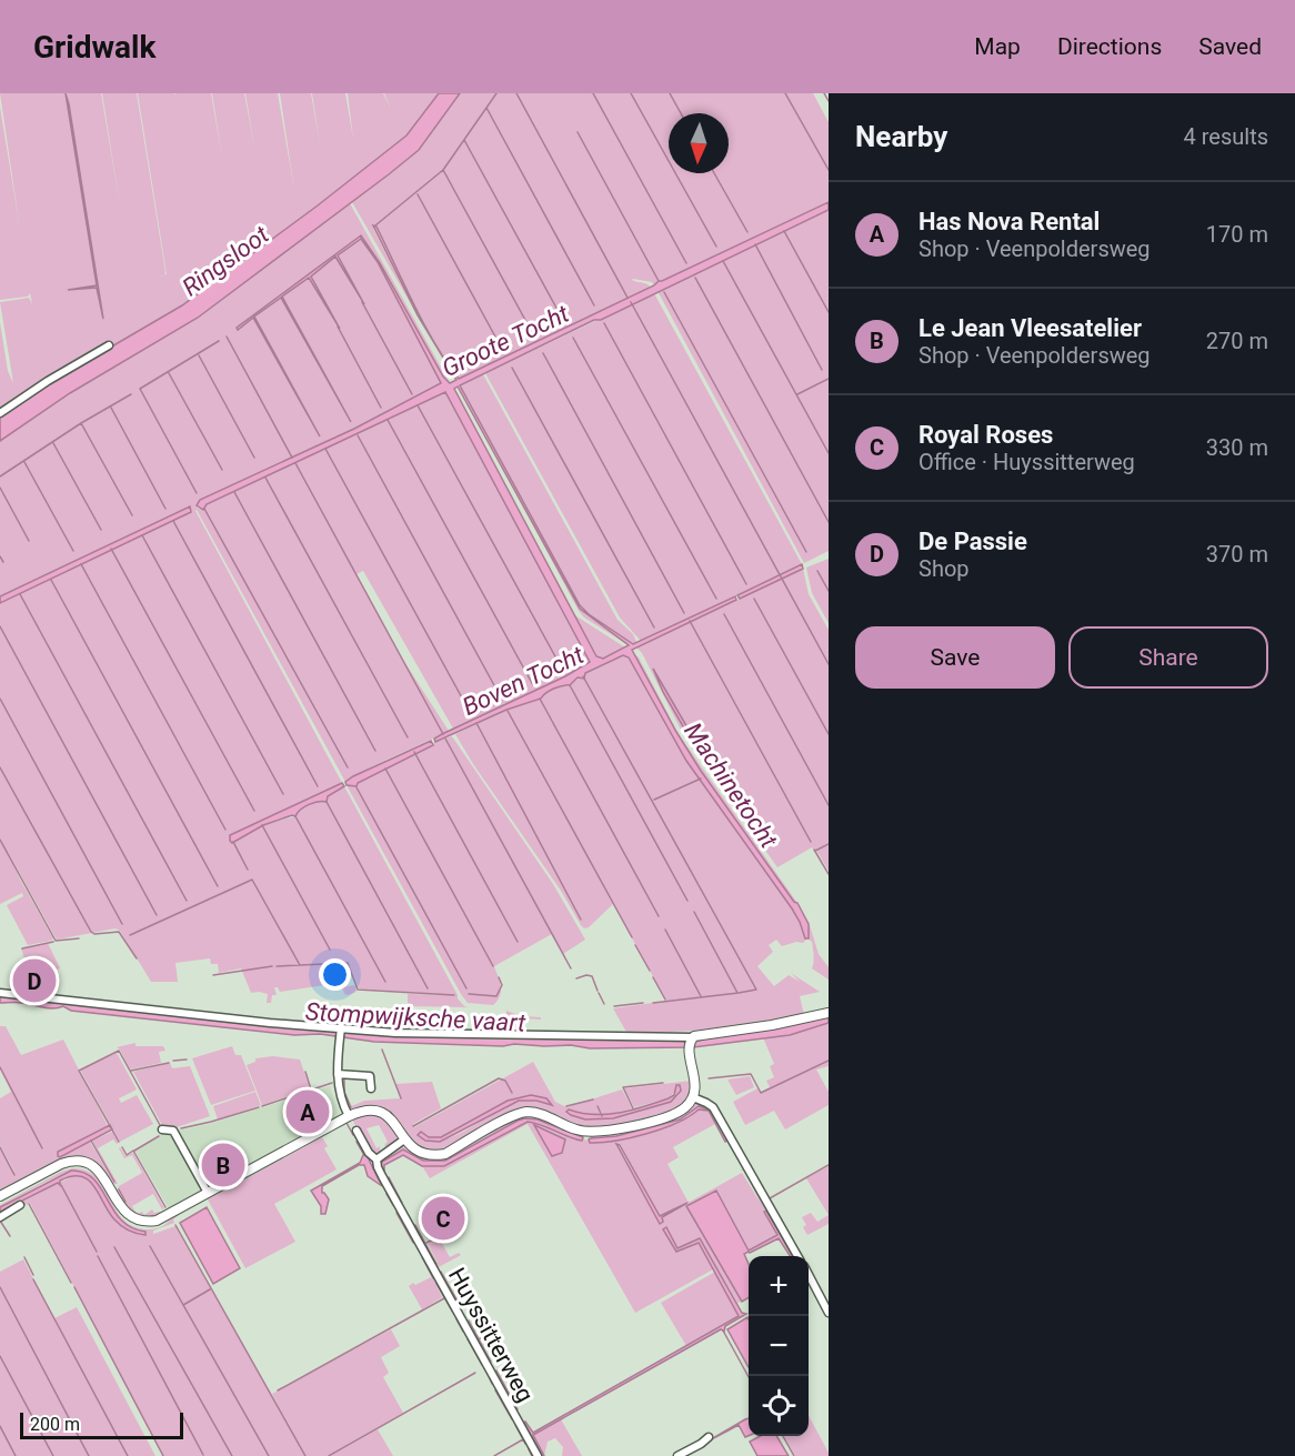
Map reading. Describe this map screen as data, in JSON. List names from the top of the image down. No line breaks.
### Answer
{"streets":{"street":["Huyssitterweg"]},"water":["Ringsloot","Groote Tocht","Boven Tocht","Machinetocht","Stompwijksche vaart"],"scale_bar":"200 m","north":"bottom","page":{"header":"Gridwalk","nav":["Map","Directions","Saved"],"heading":["Nearby","4 results"],"list":[{"mark":"A","name":"Has Nova Rental","note":"Shop · Veenpoldersweg","value":"170 m"},{"mark":"B","name":"Le Jean Vleesatelier","note":"Shop · Veenpoldersweg","value":"270 m"},{"mark":"C","name":"Royal Roses","note":"Office · Huyssitterweg","value":"330 m"},{"mark":"D","name":"De Passie","note":"Shop","value":"370 m"}],"buttons":["Save","Share"],"pins":["D","A","B","C"],"map_buttons":["+","−"],"scale":"200 m"}}
